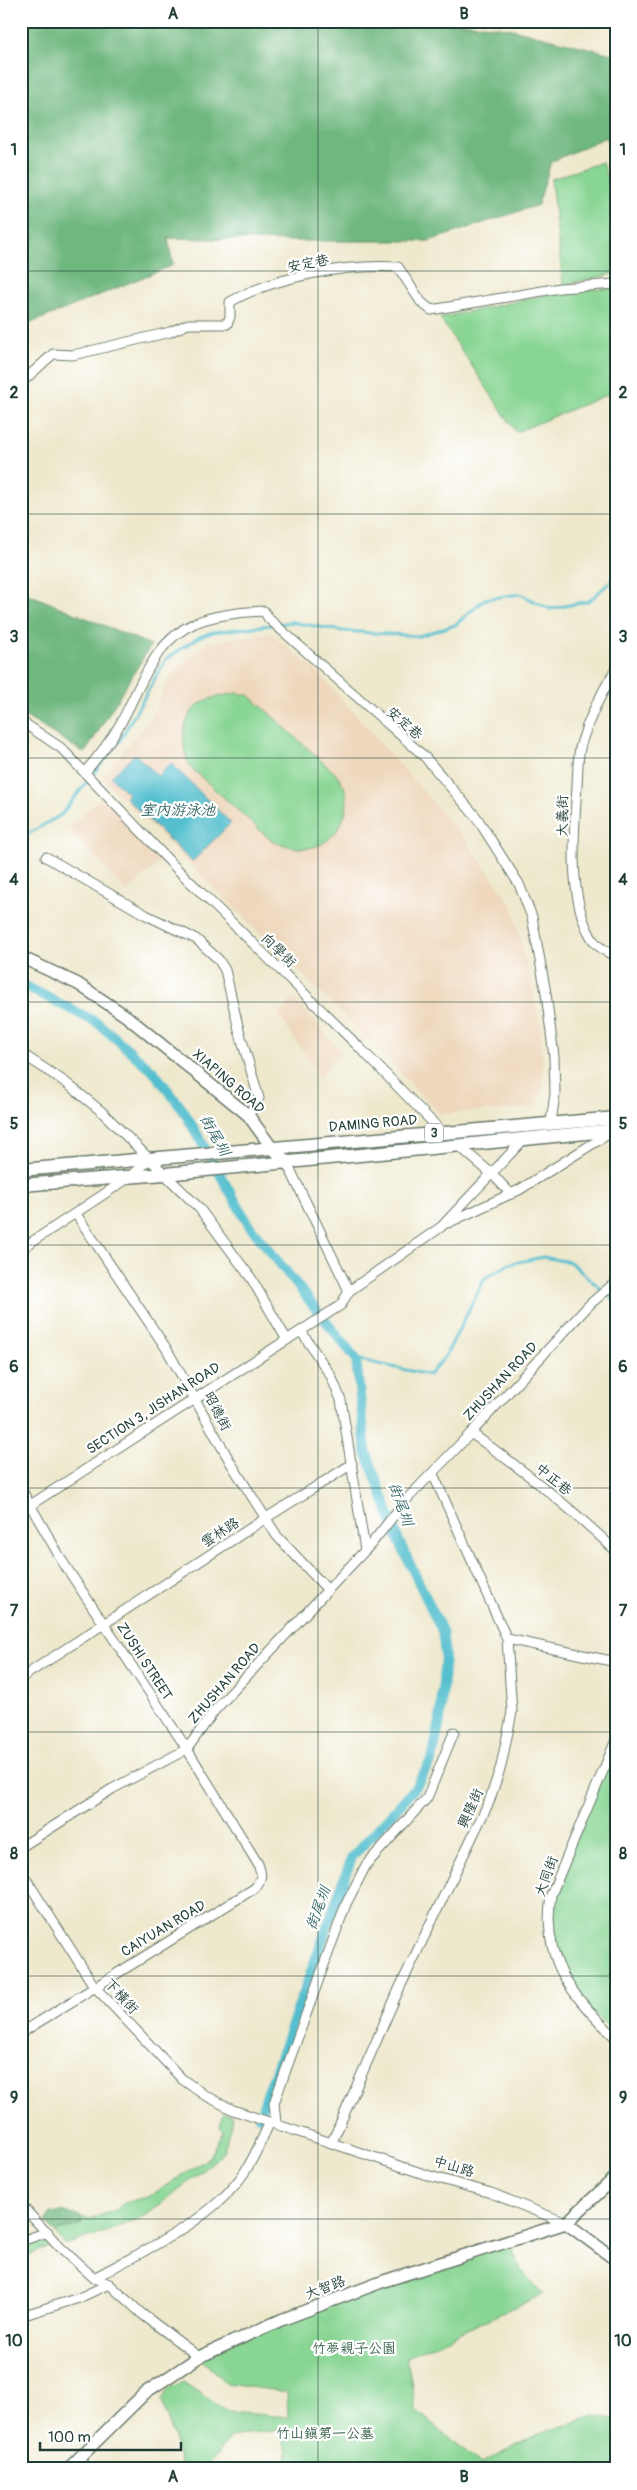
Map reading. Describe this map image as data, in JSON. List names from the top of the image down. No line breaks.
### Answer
{"streets":{"main road":["DAMING ROAD","3"],"street":["安定巷","大義街","向學街","XIAPING ROAD","ZHUSHAN ROAD","SECTION 3, JISHAN ROAD","昭德街","中正巷","雲林路","ZUSHI STREET","興隆街","大同街","CAIYUAN ROAD","下橫街","中山路","大智路"]},"crossings":[["安定巷","向學街"],["安定巷","DAMING ROAD"],["向學街","DAMING ROAD"],["XIAPING ROAD","DAMING ROAD"],["XIAPING ROAD","3"],["XIAPING ROAD","SECTION 3, JISHAN ROAD"],["DAMING ROAD","3"],["ZHUSHAN ROAD","昭德街"],["ZHUSHAN ROAD","中正巷"],["ZHUSHAN ROAD","ZUSHI STREET"],["ZHUSHAN ROAD","興隆街"],["SECTION 3, JISHAN ROAD","昭德街"],["SECTION 3, JISHAN ROAD","ZUSHI STREET"],["昭德街","雲林路"],["雲林路","ZUSHI STREET"],["ZUSHI STREET","CAIYUAN ROAD"],["興隆街","中山路"],["CAIYUAN ROAD","下橫街"],["下橫街","中山路"],["中山路","大智路"]],"water":["室內游泳池","街尾圳"],"parks":["竹夢親子公園","竹山鎮第一公墓"],"scale_bar":"100 m","grid":{"columns":["A","B"],"rows":["1","2","3","4","5","6","7","8","9","10"]}}
